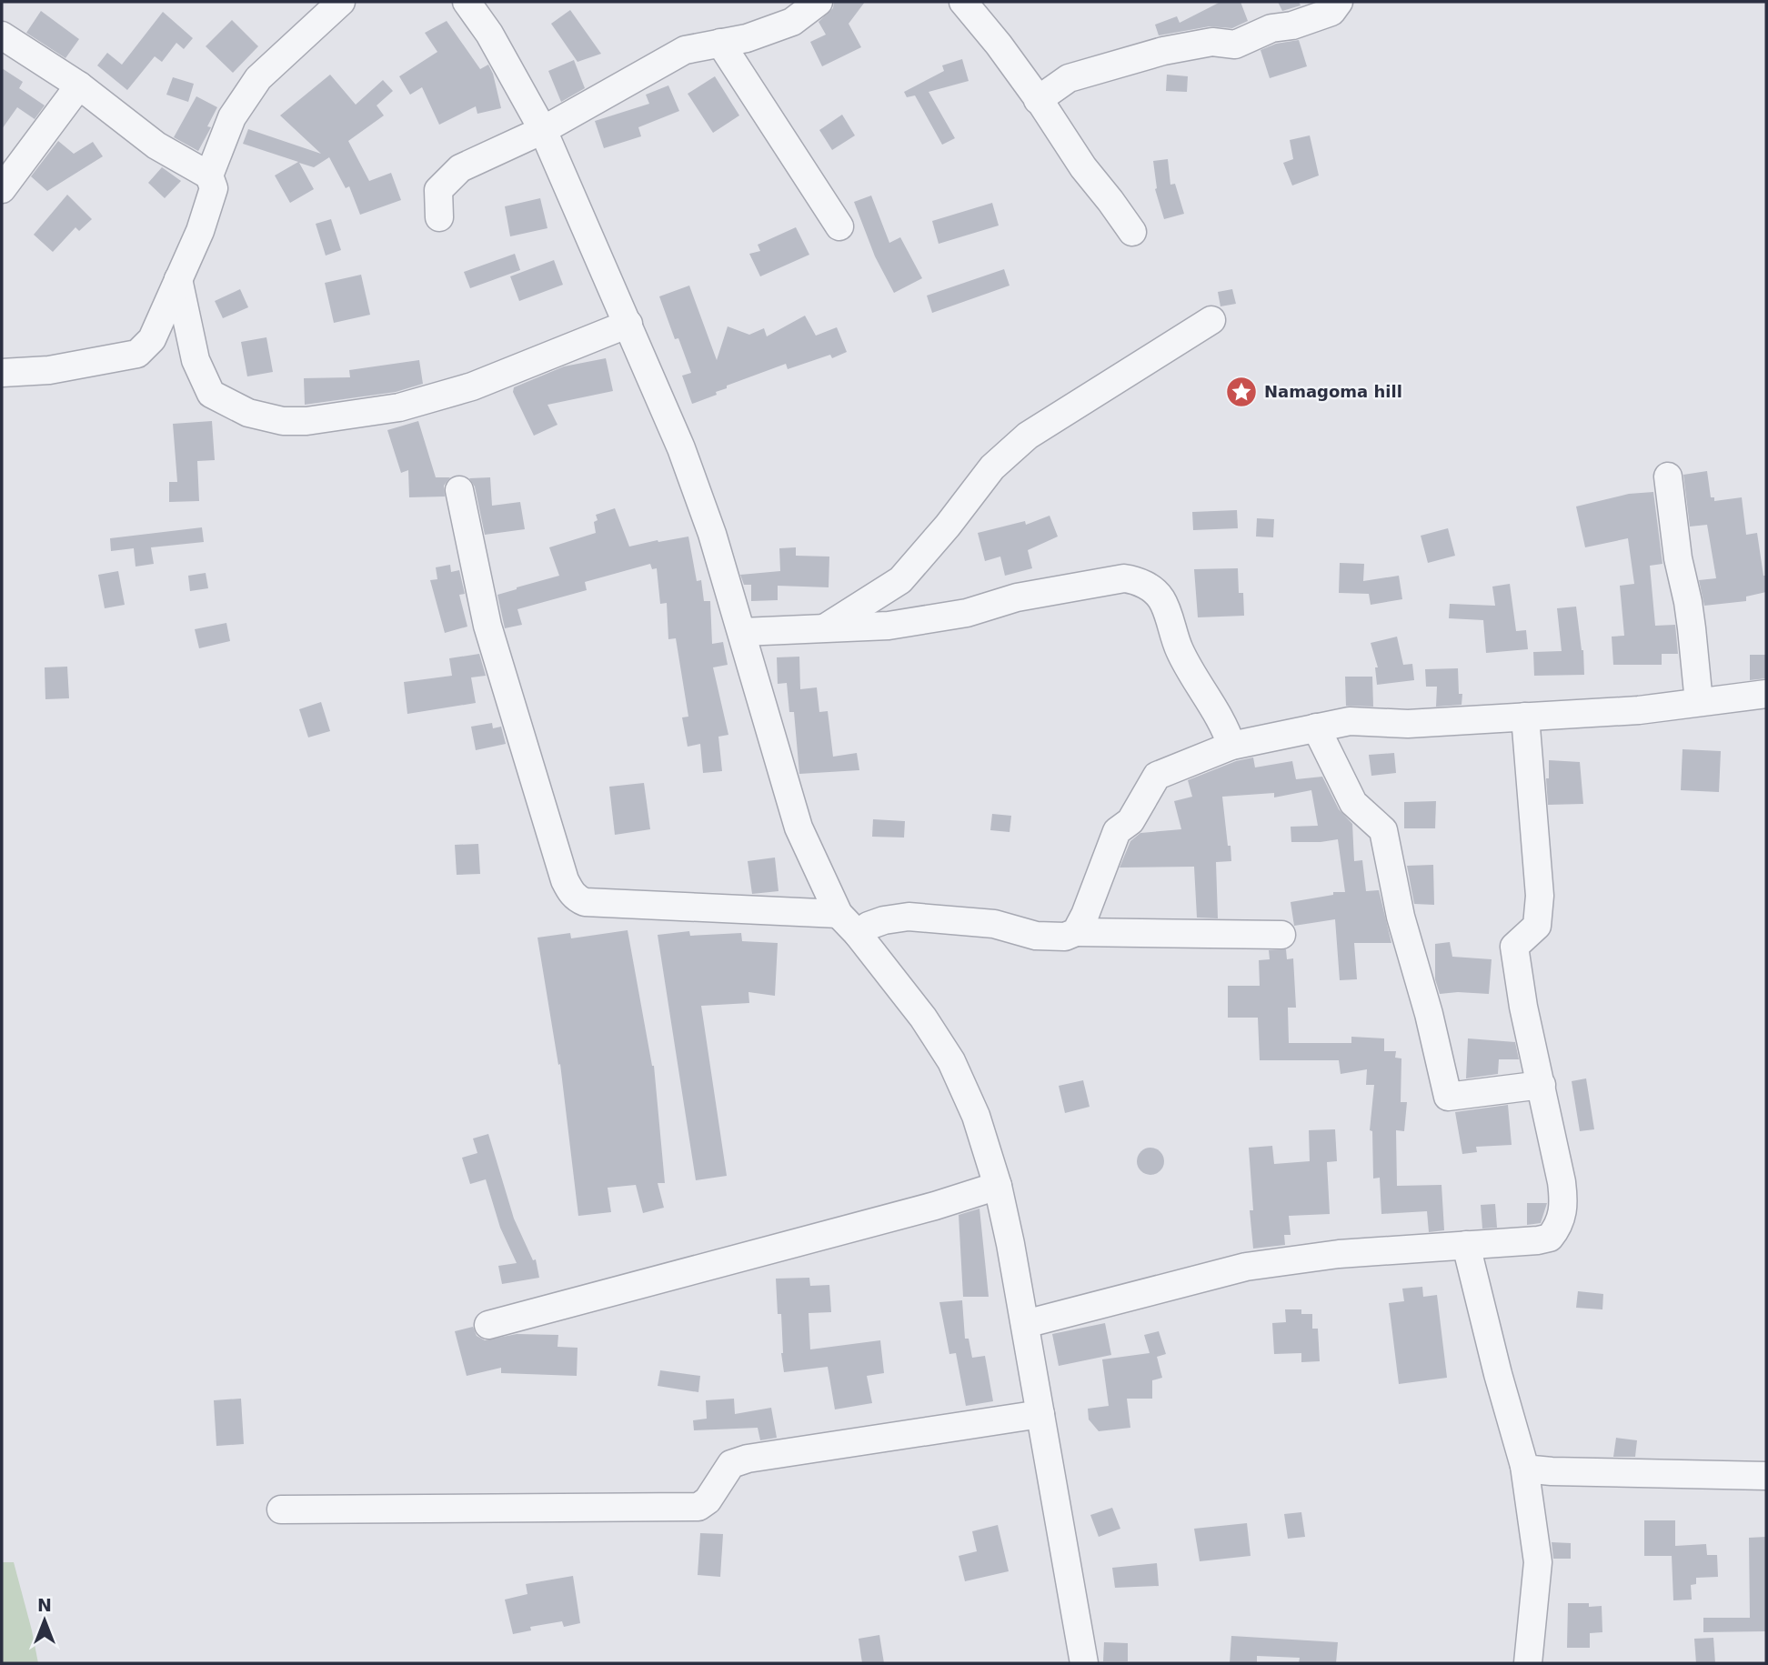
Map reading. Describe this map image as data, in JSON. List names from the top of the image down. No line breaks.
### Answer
{"places":{"place":["Namagoma hill"]},"north":"top"}
